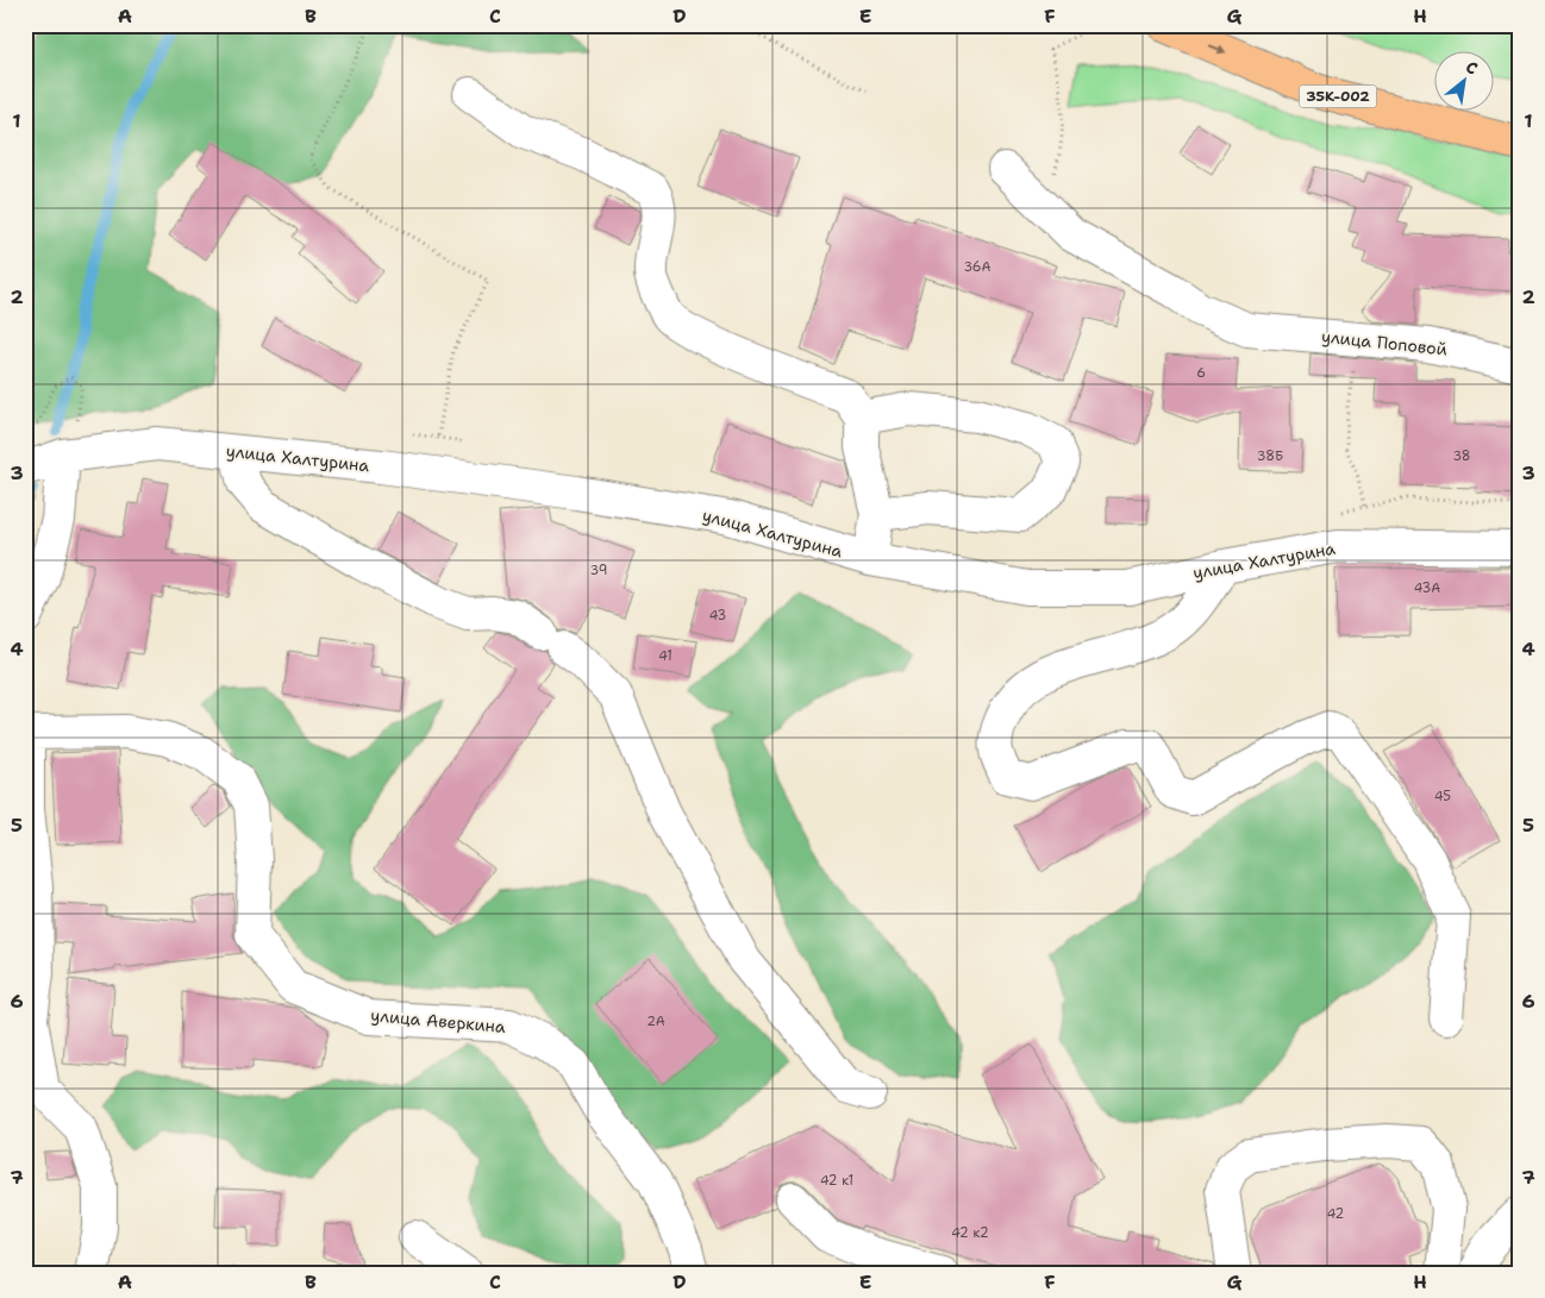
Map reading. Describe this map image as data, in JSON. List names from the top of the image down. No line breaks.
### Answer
{"streets":{"highway":["35К-002"],"street":["улица Поповой","улица Халтурина","улица Аверкина"]},"house_numbers":["36А","6","38Б","38","39","43А","43","41","45","2А","42 к1","42","42 к2"],"north":"top right","grid":{"columns":["A","B","C","D","E","F","G","H"],"rows":["1","2","3","4","5","6","7"]}}
